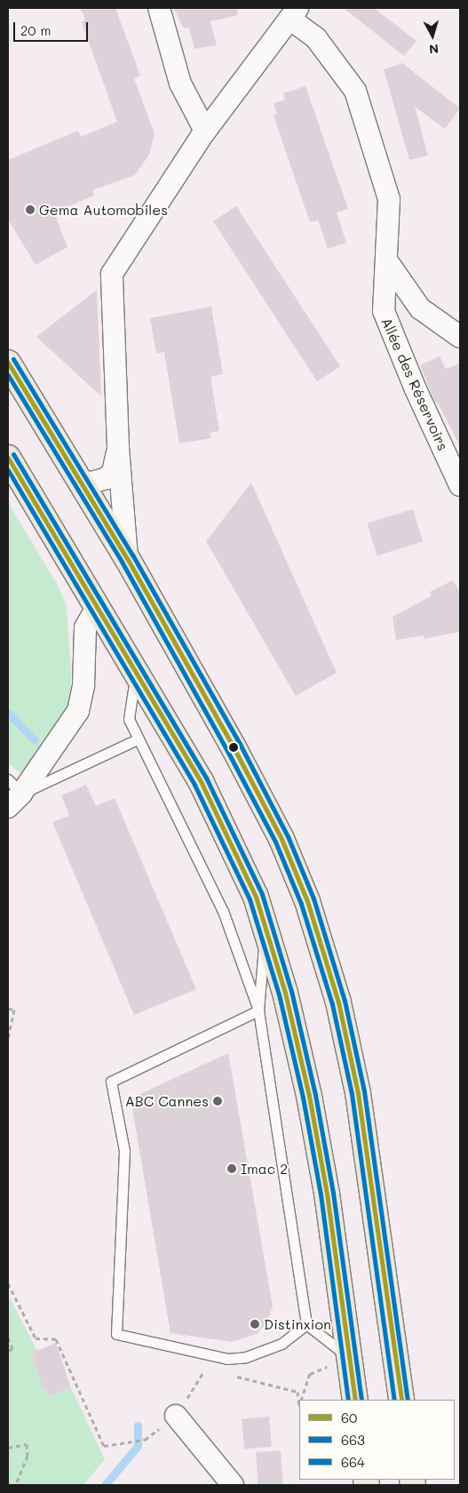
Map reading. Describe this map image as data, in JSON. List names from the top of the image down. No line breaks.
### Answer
{"streets":{"street":["Allée des Réservoirs"]},"places":["Gema Automobiles","ABC Cannes","Imac 2","Distinxion"],"lines":["transit line 664","transit line 60","transit line 663"],"legend":["60","663","664"],"scale_bar":"20 m","north":"bottom"}
